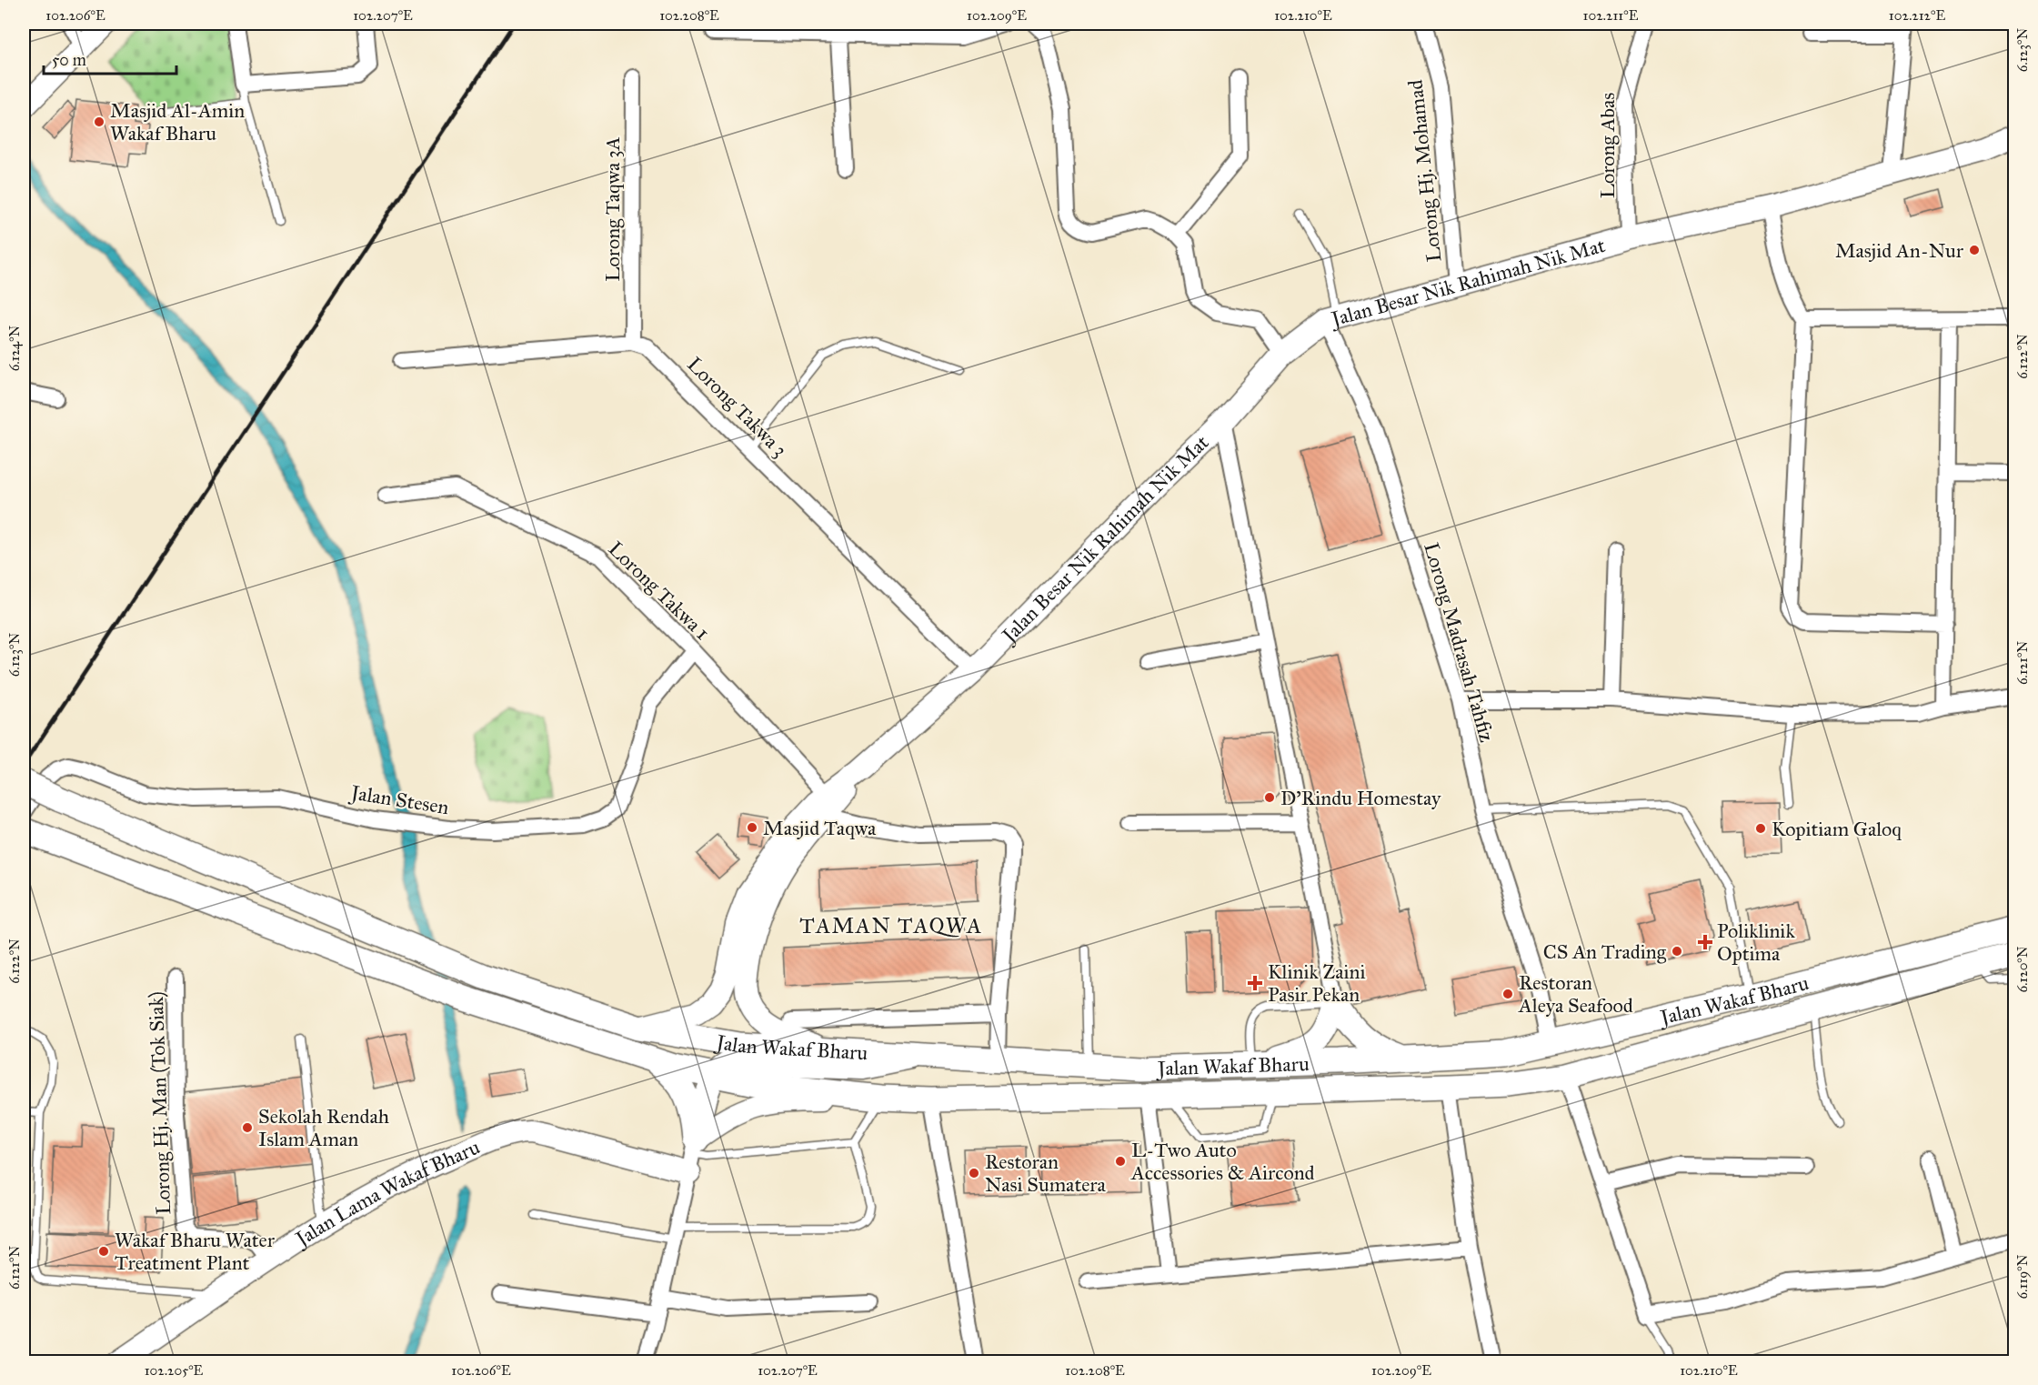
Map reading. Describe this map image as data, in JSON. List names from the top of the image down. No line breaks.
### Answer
{"streets":{"main road":["Jalan Wakaf Bharu"],"street":["Lorong Abas","Lorong Hj. Mohamad","Lorong Taqwa 3A","Jalan Besar Nik Rahimah Nik Mat","Lorong Takwa 3","Lorong Takwa 1","Lorong Madrasah Tahfiz","Jalan Stesen","Lorong Hj. Man (Tok Siak)","Jalan Lama Wakaf Bharu"]},"crossings":[["Lorong Abas","Jalan Besar Nik Rahimah Nik Mat"],["Lorong Hj. Mohamad","Jalan Besar Nik Rahimah Nik Mat"],["Lorong Taqwa 3A","Lorong Takwa 3"],["Jalan Besar Nik Rahimah Nik Mat","Lorong Takwa 3"],["Jalan Besar Nik Rahimah Nik Mat","Lorong Takwa 1"],["Jalan Besar Nik Rahimah Nik Mat","Lorong Madrasah Tahfiz"],["Jalan Besar Nik Rahimah Nik Mat","Jalan Wakaf Bharu"],["Lorong Takwa 1","Jalan Stesen"],["Lorong Madrasah Tahfiz","Jalan Wakaf Bharu"],["Jalan Wakaf Bharu","Jalan Lama Wakaf Bharu"],["Lorong Hj. Man (Tok Siak)","Jalan Lama Wakaf Bharu"]],"districts":["TAMAN TAQWA"],"places":{"other":["Masjid Al-Amin Wakaf Bharu","Masjid An-Nur","D’Rindu Homestay","Masjid Taqwa","Kopitiam Galoq","CS An Trading","Restoran Aleya Seafood","Sekolah Rendah Islam Aman","L-Two Auto Accessories & Aircond","Restoran Nasi Sumatera","Wakaf Bharu Water Treatment Plant"],"health":["Poliklinik Optima","Klinik Zaini Pasir Pekan"]},"scale_bar":"50 m","coordinates":["102.206°E","102.207°E","102.208°E","102.209°E","102.210°E","102.211°E","102.212°E","6.123°N","6.124°N","6.122°N","6.121°N","6.120°N","6.119°N","102.205°E"]}
